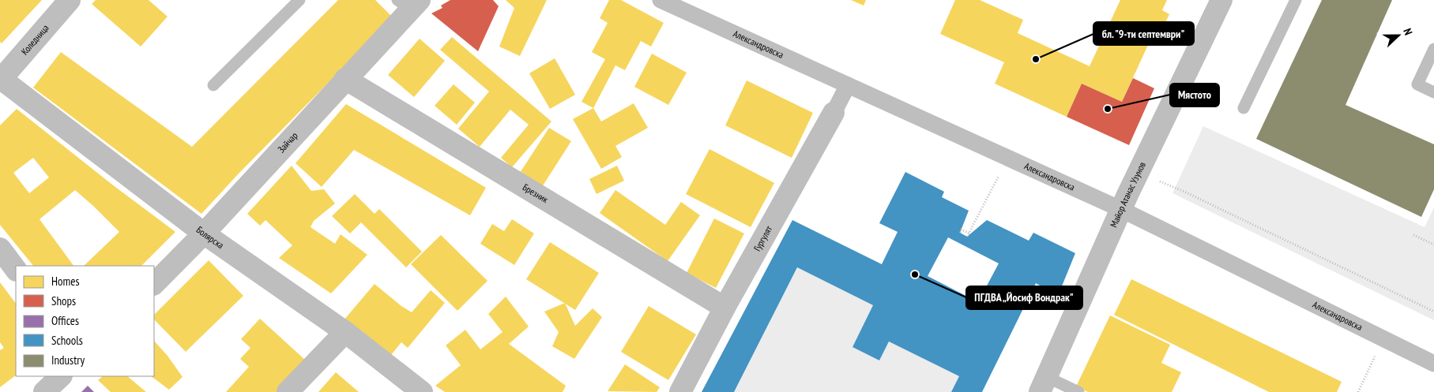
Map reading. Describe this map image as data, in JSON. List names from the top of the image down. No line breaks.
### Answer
{"streets":{"street":["Коледница","Александровска","Зайчар","Брезник","Майор Атанас Узунов","Болярска","Гургулят"]},"crossings":[["Коледница","Болярска"],["Александровска","Майор Атанас Узунов"],["Александровска","Гургулят"],["Зайчар","Брезник"],["Зайчар","Болярска"],["Брезник","Гургулят"]],"places":["бл. \"9-ти септември\"","Мястото","ПГДВА „Йосиф Вондрак\""],"legend":["Homes","Shops","Offices","Schools","Industry"],"north":"right"}
